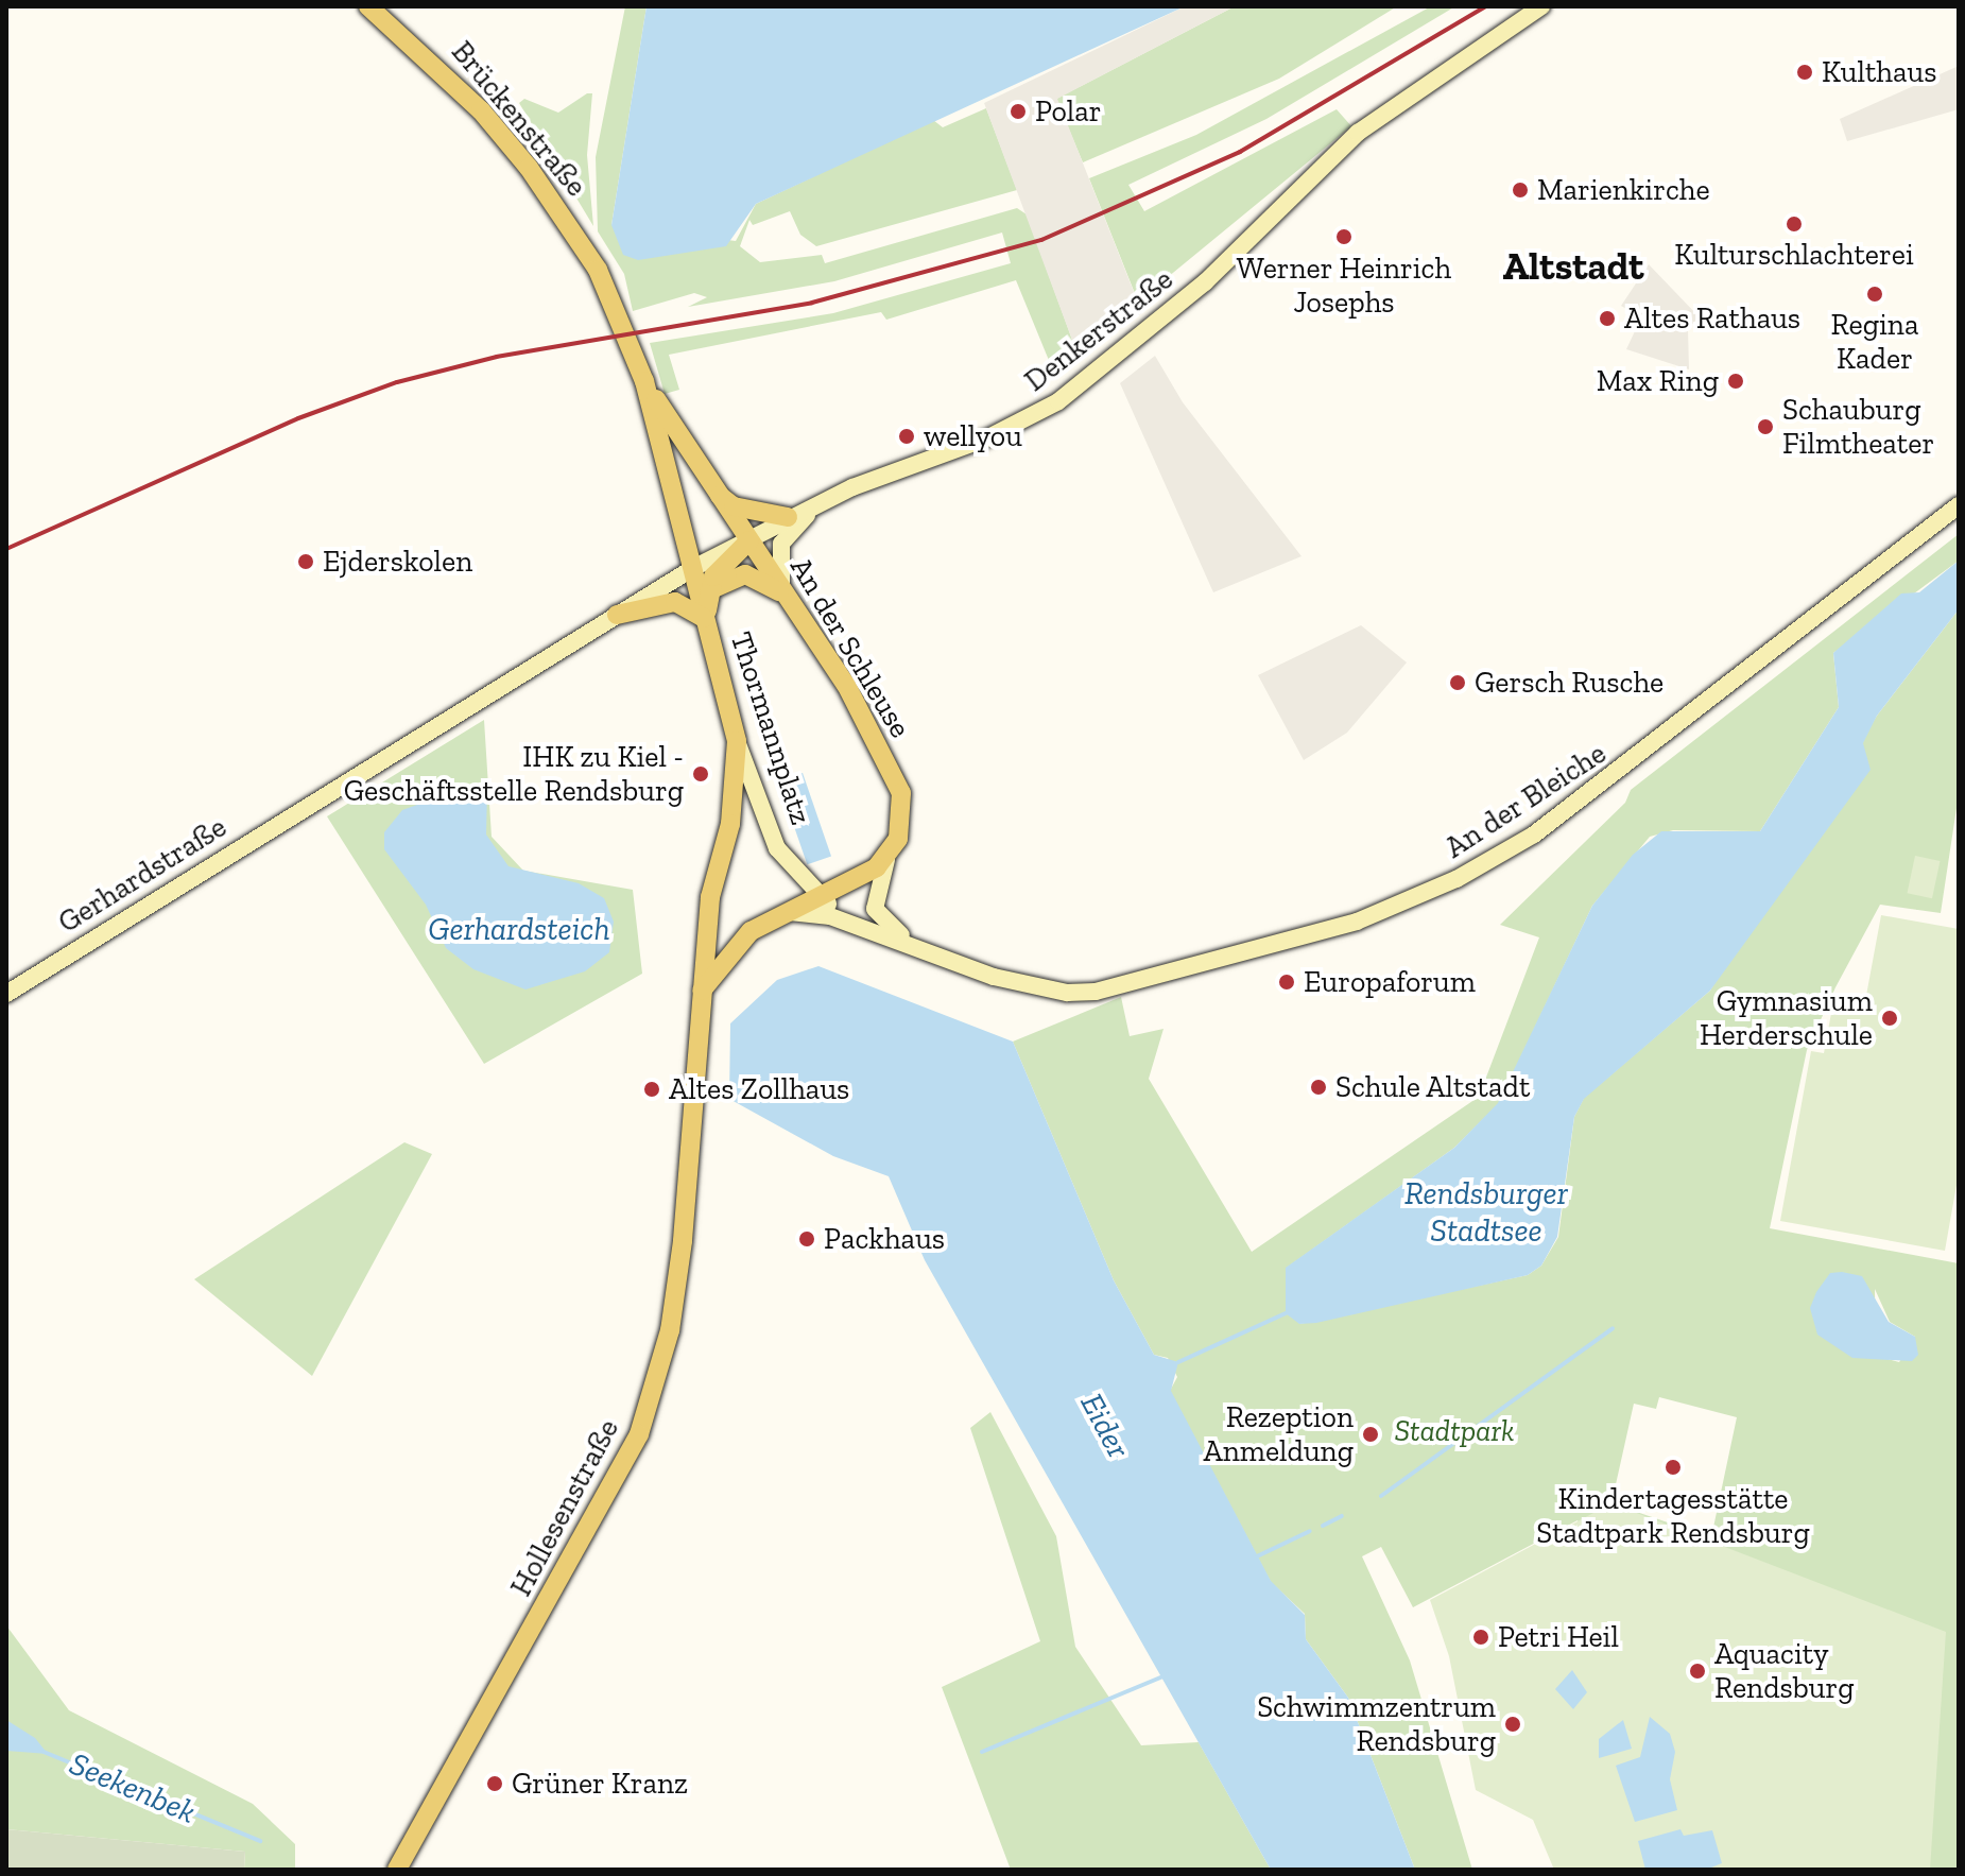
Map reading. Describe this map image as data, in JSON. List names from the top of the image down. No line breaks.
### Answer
{"streets":{"main road":["Brückenstraße","Denkerstraße","An der Schleuse","Thormannplatz","An der Bleiche","Gerhardstraße","Hollesenstraße"]},"crossings":[["Brückenstraße","Denkerstraße"],["Brückenstraße","An der Schleuse"],["Brückenstraße","Thormannplatz"],["Denkerstraße","An der Schleuse"],["Thormannplatz","An der Bleiche"],["Thormannplatz","Hollesenstraße"]],"districts":["Altstadt"],"water":["Gerhardsteich","Rendsburger Stadtsee","Eider","Seekenbek"],"parks":["Stadtpark"],"places":["Kulthaus","Polar","Marienkirche","Kulturschlachterei","Werner Heinrich Josephs","Regina Kader","Altes Rathaus","Max Ring","Schauburg Filmtheater","wellyou","Ejderskolen","Gersch Rusche","IHK zu Kiel - Geschäftsstelle Rendsburg","Europaforum","Gymnasium Herderschule","Schule Altstadt","Altes Zollhaus","Packhaus","Rezeption Anmeldung","Kindertagesstätte Stadtpark Rendsburg","Petri Heil","Aquacity Rendsburg","Schwimmzentrum Rendsburg","Grüner Kranz"]}
